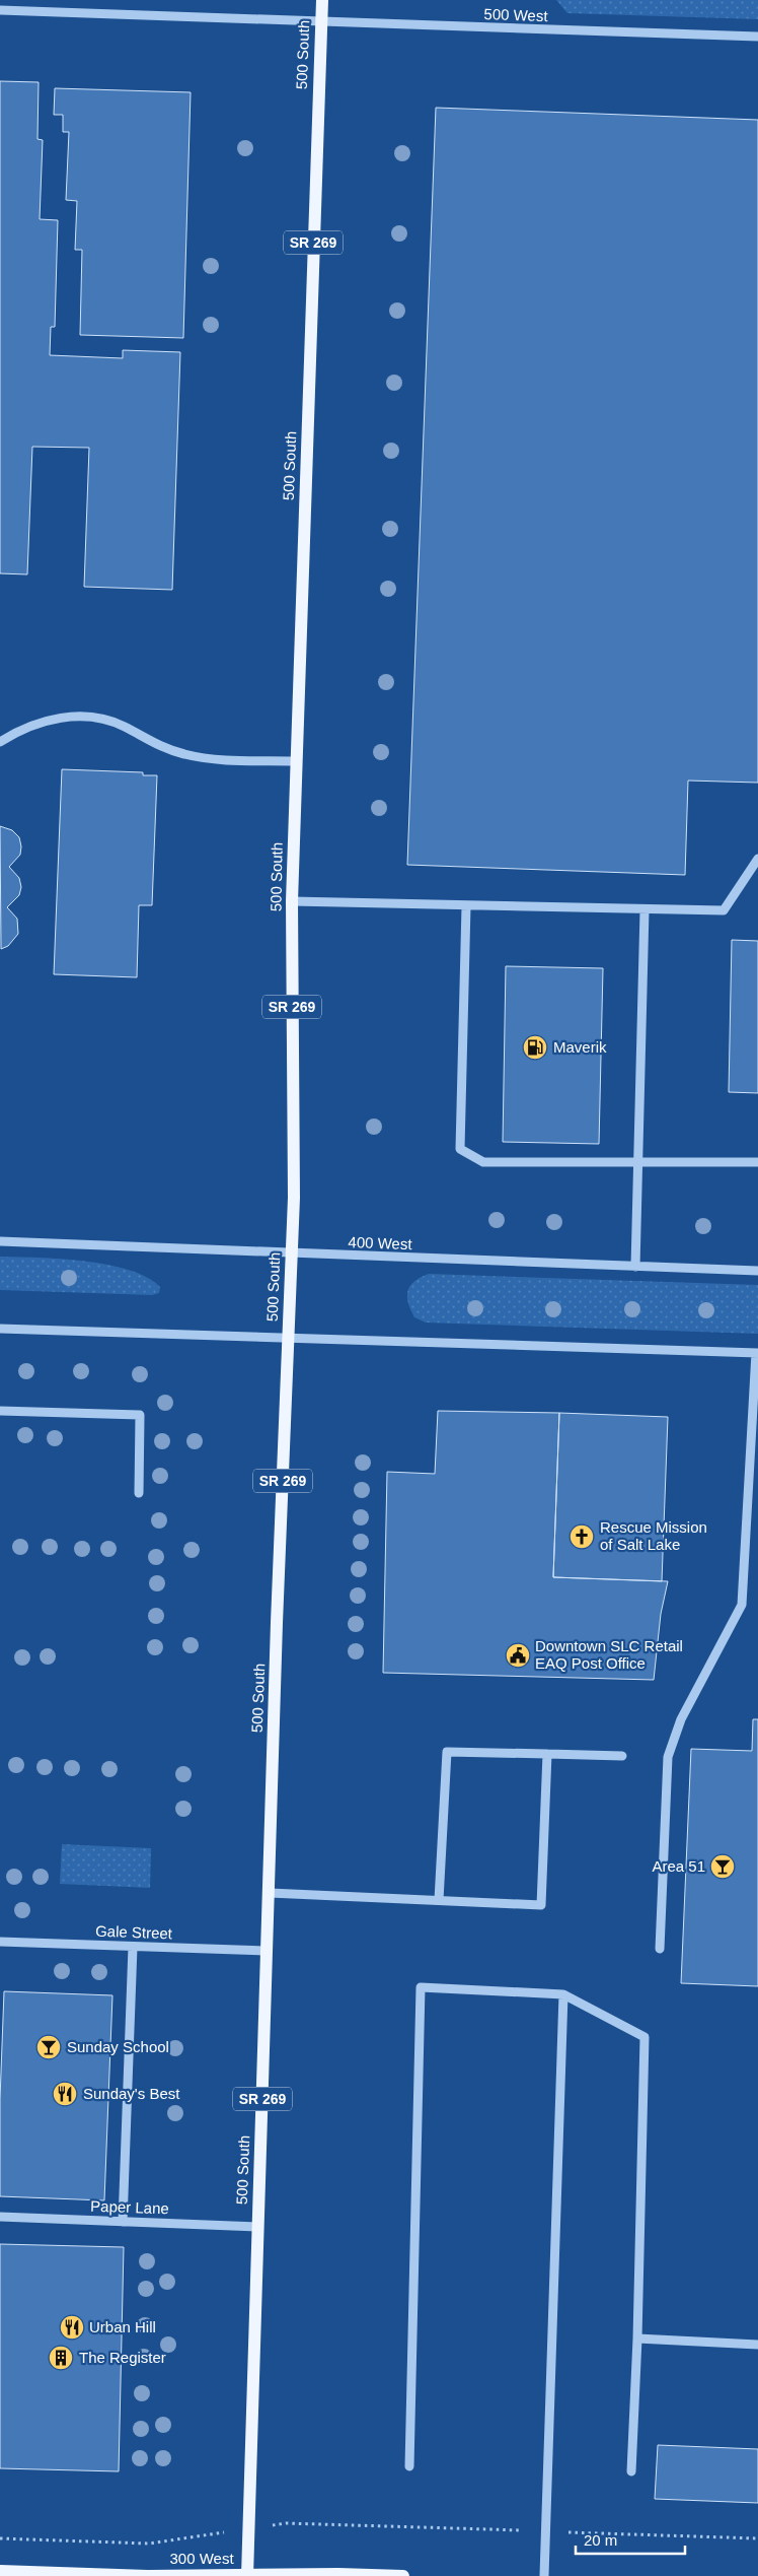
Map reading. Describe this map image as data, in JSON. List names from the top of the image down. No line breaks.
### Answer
{"streets":{"main road":["500 South","SR 269","300 West"],"street":["500 West","400 West","Gale Street","Paper Lane"]},"crossings":[["500 West","500 South"],["500 South","400 West"],["500 South","Gale Street"],["500 South","Paper Lane"],["500 South","300 West"]],"places":{"fuel station":["Maverik"],"church":["Rescue Mission of Salt Lake"],"public building":["Downtown SLC Retail EAQ Post Office"],"bar":["Area 51","Sunday School"],"restaurant":["Sunday's Best","Urban Hill"],"building":["The Register"]},"scale_bar":"20 m"}
